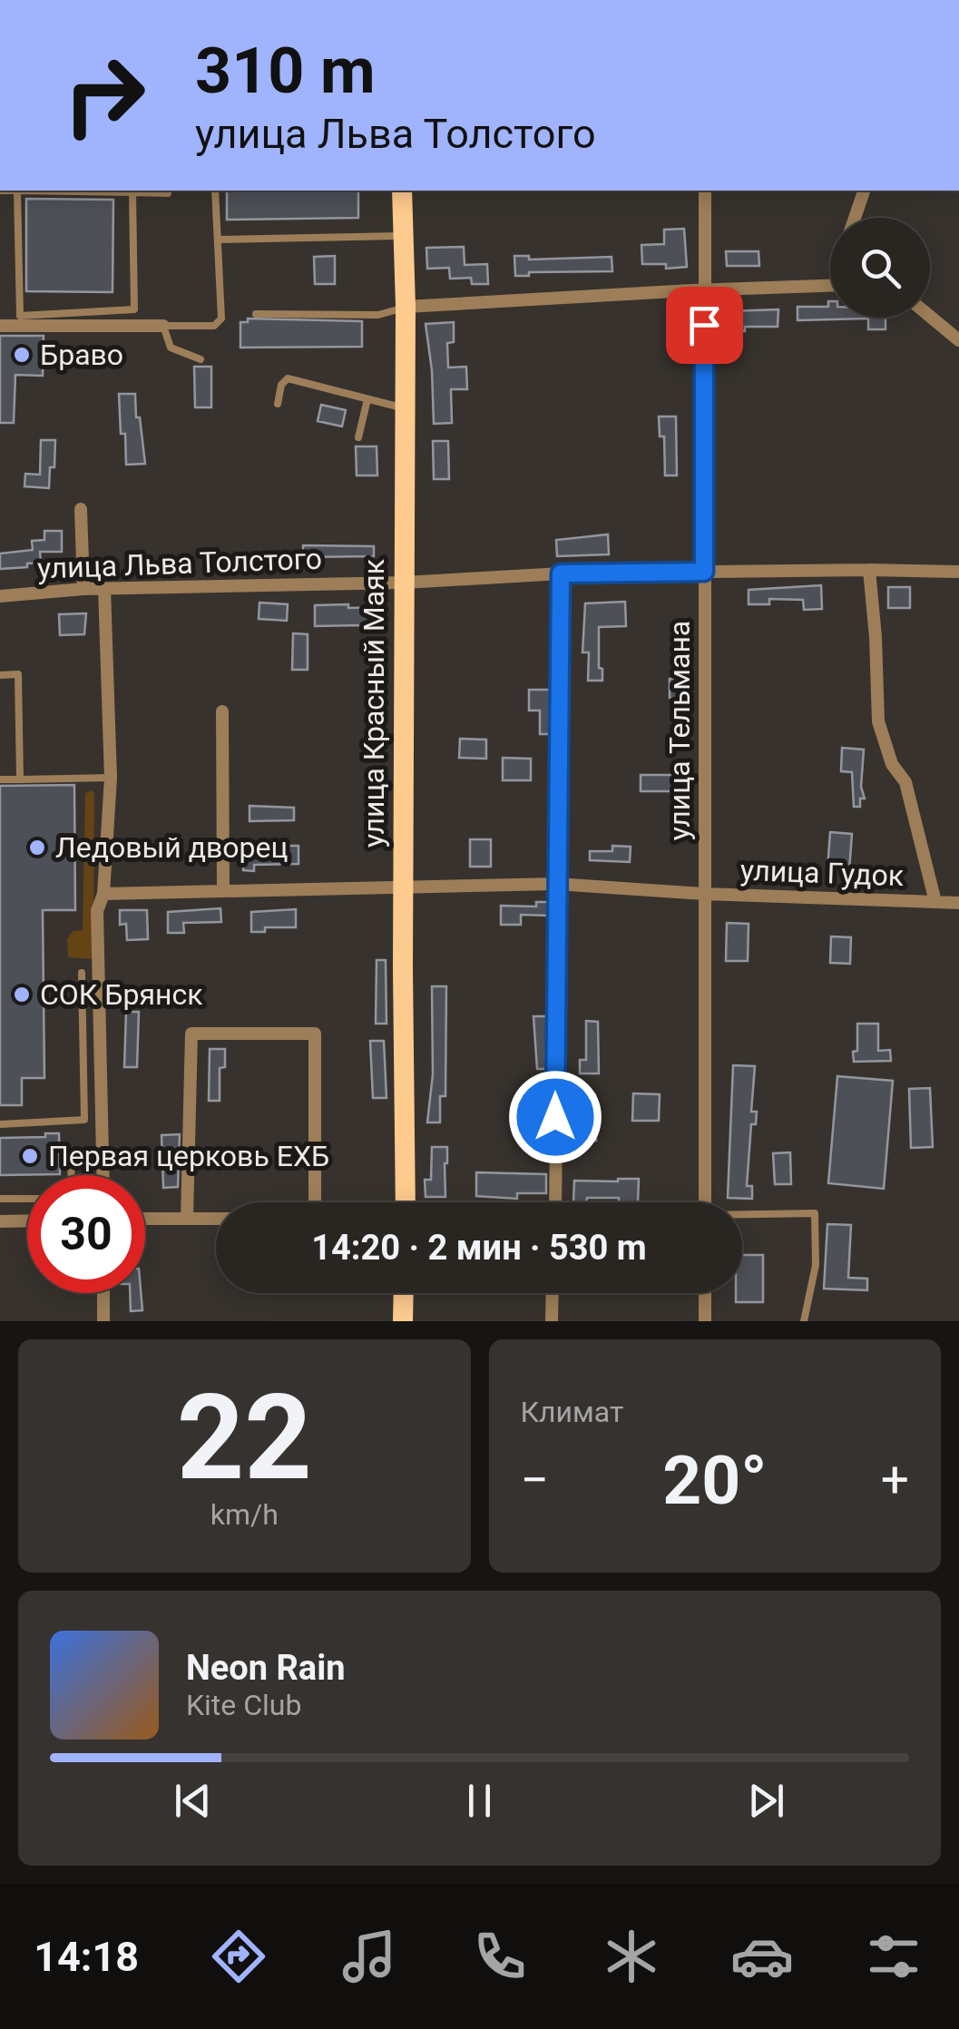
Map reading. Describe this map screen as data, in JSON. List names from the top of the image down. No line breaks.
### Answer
{"streets":{"main road":["улица Красный Маяк"],"street":["улица Льва Толстого","улица Тельмана","улица Гудок"]},"crossings":[["улица Льва Толстого","улица Красный Маяк"],["улица Льва Толстого","улица Тельмана"],["улица Красный Маяк","улица Гудок"],["улица Тельмана","улица Гудок"]],"places":["Браво","Ледовый дворец","СОК Брянск","Первая церковь ЕХБ"],"page":{"turn":["310 m","улица Льва Толстого"],"limit":"30","trip":"14:20 · 2 мин · 530 m","tile":[["22","km/h"],"Климат"],"heat":["−","20°","+"],"song":["Neon Rain","Kite Club"],"tabs":"14:18"}}
